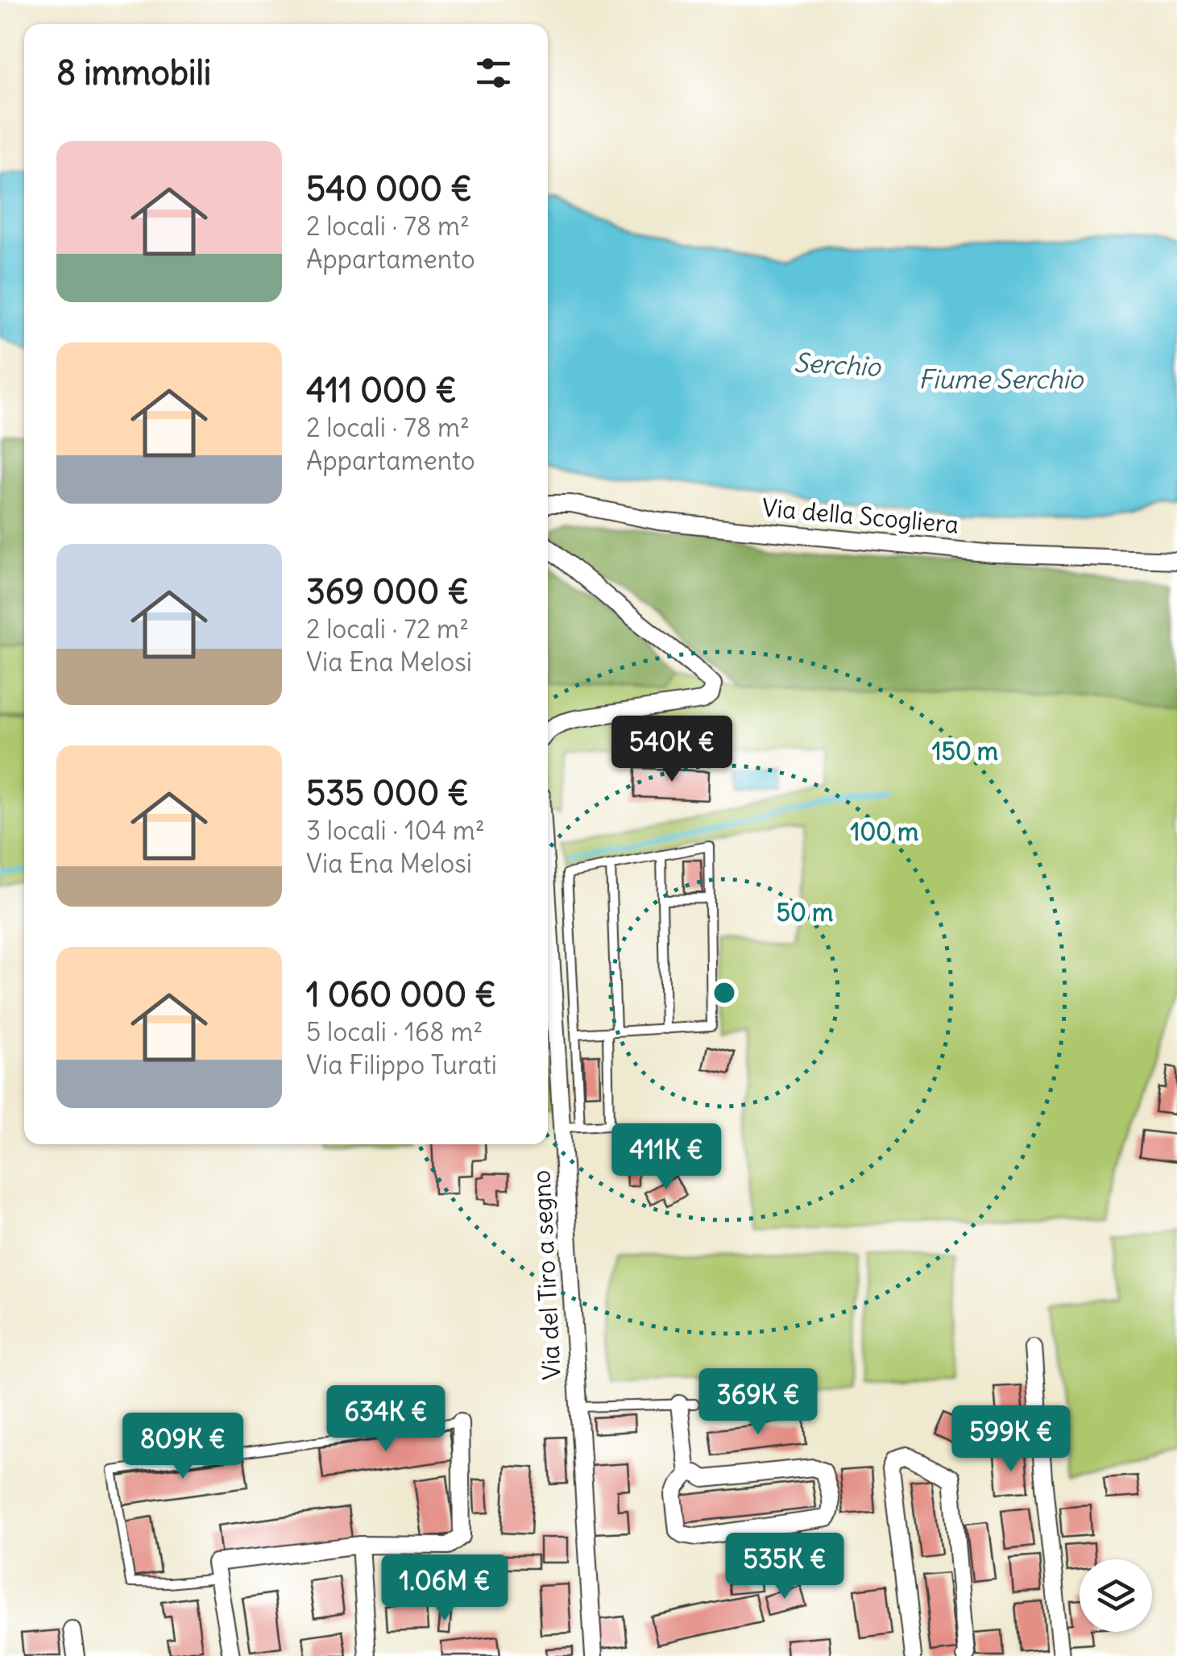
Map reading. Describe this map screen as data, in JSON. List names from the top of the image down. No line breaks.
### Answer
{"streets":{"street":["Via della Scogliera","Via del Tiro a segno"]},"water":["Serchio","Fiume Serchio"],"page":{"heading":"8 immobili","list":[{"name":"540 000 €","note":"2 locali · 78 m² · Appartamento"},{"name":"411 000 €","note":"2 locali · 78 m² · Appartamento"},{"name":"369 000 €","note":"2 locali · 72 m² · Via Ena Melosi"},{"name":"535 000 €","note":"3 locali · 104 m² · Via Ena Melosi"},{"name":"1 060 000 €","note":"5 locali · 168 m² · Via Filippo Turati"}],"price":["540K €","411K €","369K €","634K €","599K €","809K €","535K €","1.06M €"]},"rings":["150 m","100 m","50 m"]}
